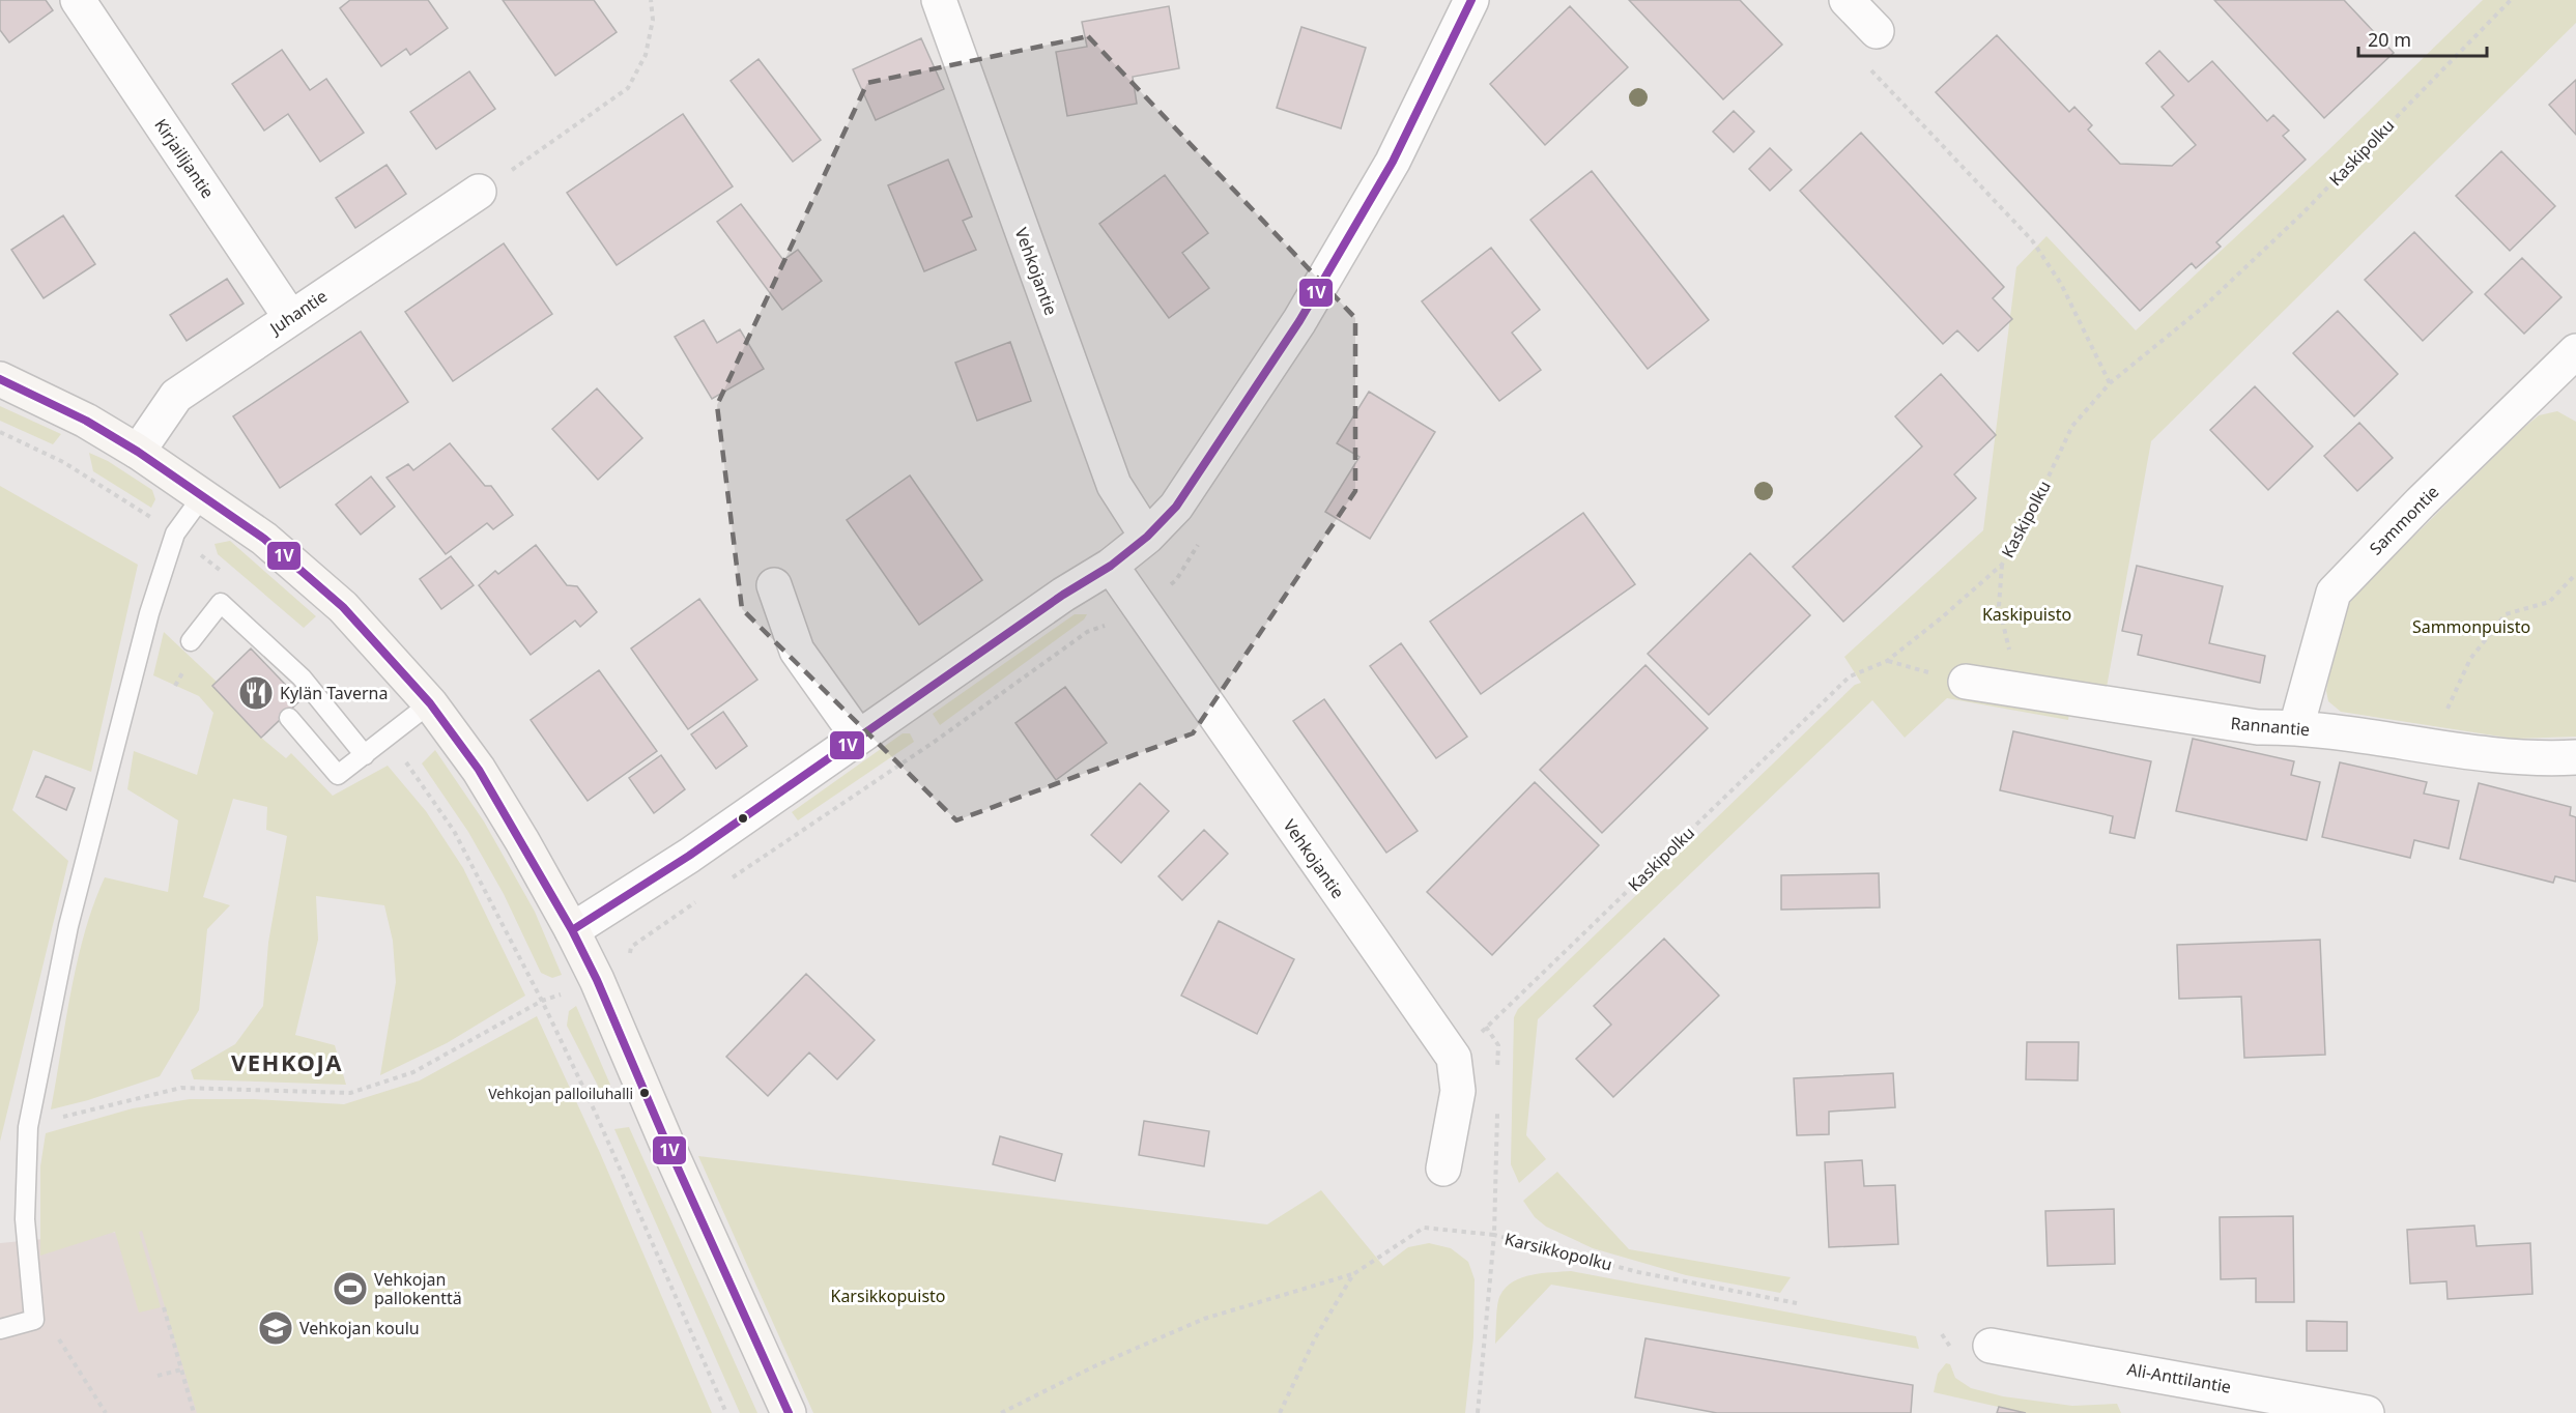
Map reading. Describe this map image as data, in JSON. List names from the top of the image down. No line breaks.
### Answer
{"streets":{"street":["Kirjailijantie","Vehkojantie","Juhantie","Sammontie","Rannantie","Ali-Anttilantie"],"path":["Kaskipolku","Karsikkopolku"]},"crossings":[["Kaskipolku","Vehkojantie"],["Kirjailijantie","Juhantie"],["Sammontie","Rannantie"]],"districts":["VEHKOJA"],"parks":["Kaskipuisto","Sammonpuisto","Karsikkopuisto"],"places":{"restaurant":["Kylän Taverna"],"other":["Vehkojan palloiluhalli"],"sports":["Vehkojan pallokenttä"],"school or university":["Vehkojan koulu"]},"lines":["transit line 1V"],"scale_bar":"20 m"}
